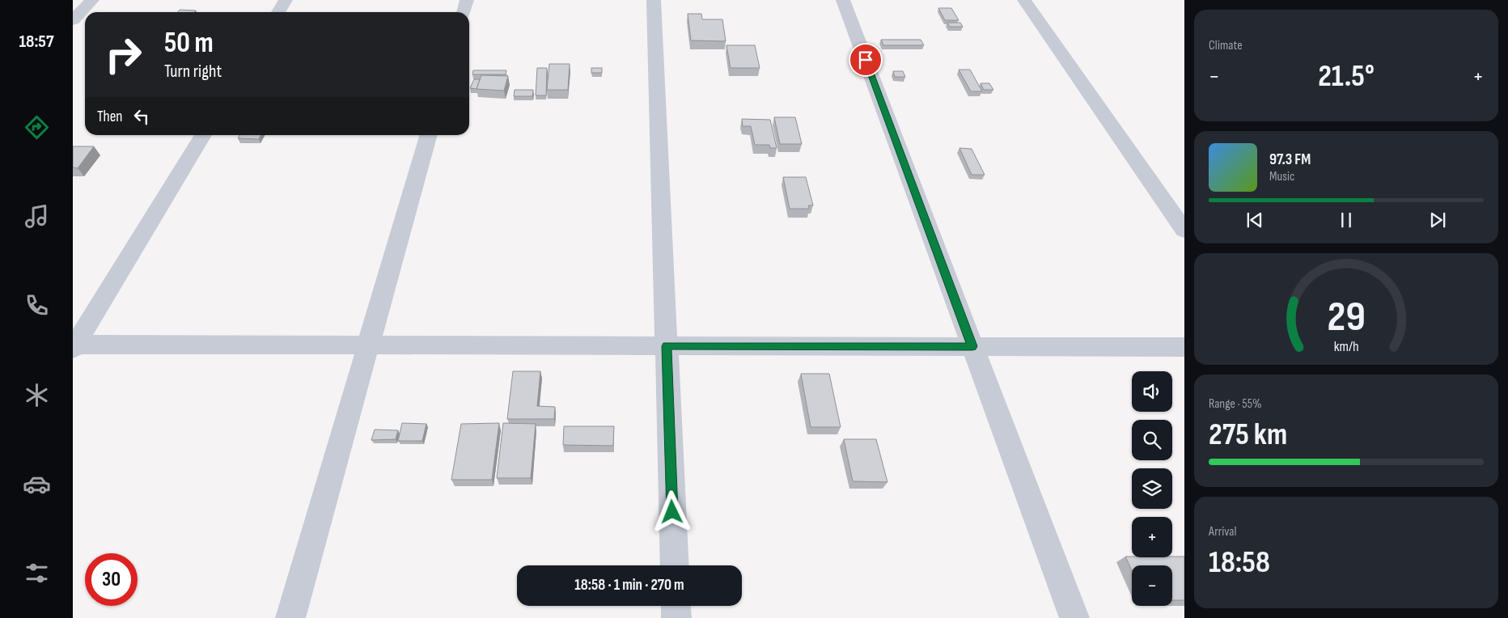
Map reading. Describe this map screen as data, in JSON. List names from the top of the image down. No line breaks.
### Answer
{"page":{"tabs":"18:57","tile":["Climate",["Range · 55%","275 km"],["Arrival","18:58"]],"turn":["50 m","Turn right"],"heat":["−","21.5°","+"],"then":"Then","song":["97.3 FM","Music"],"map_buttons":["+","−"],"limit":"30","trip":"18:58 · 1 min · 270 m","gauge":["29","km/h"]}}
